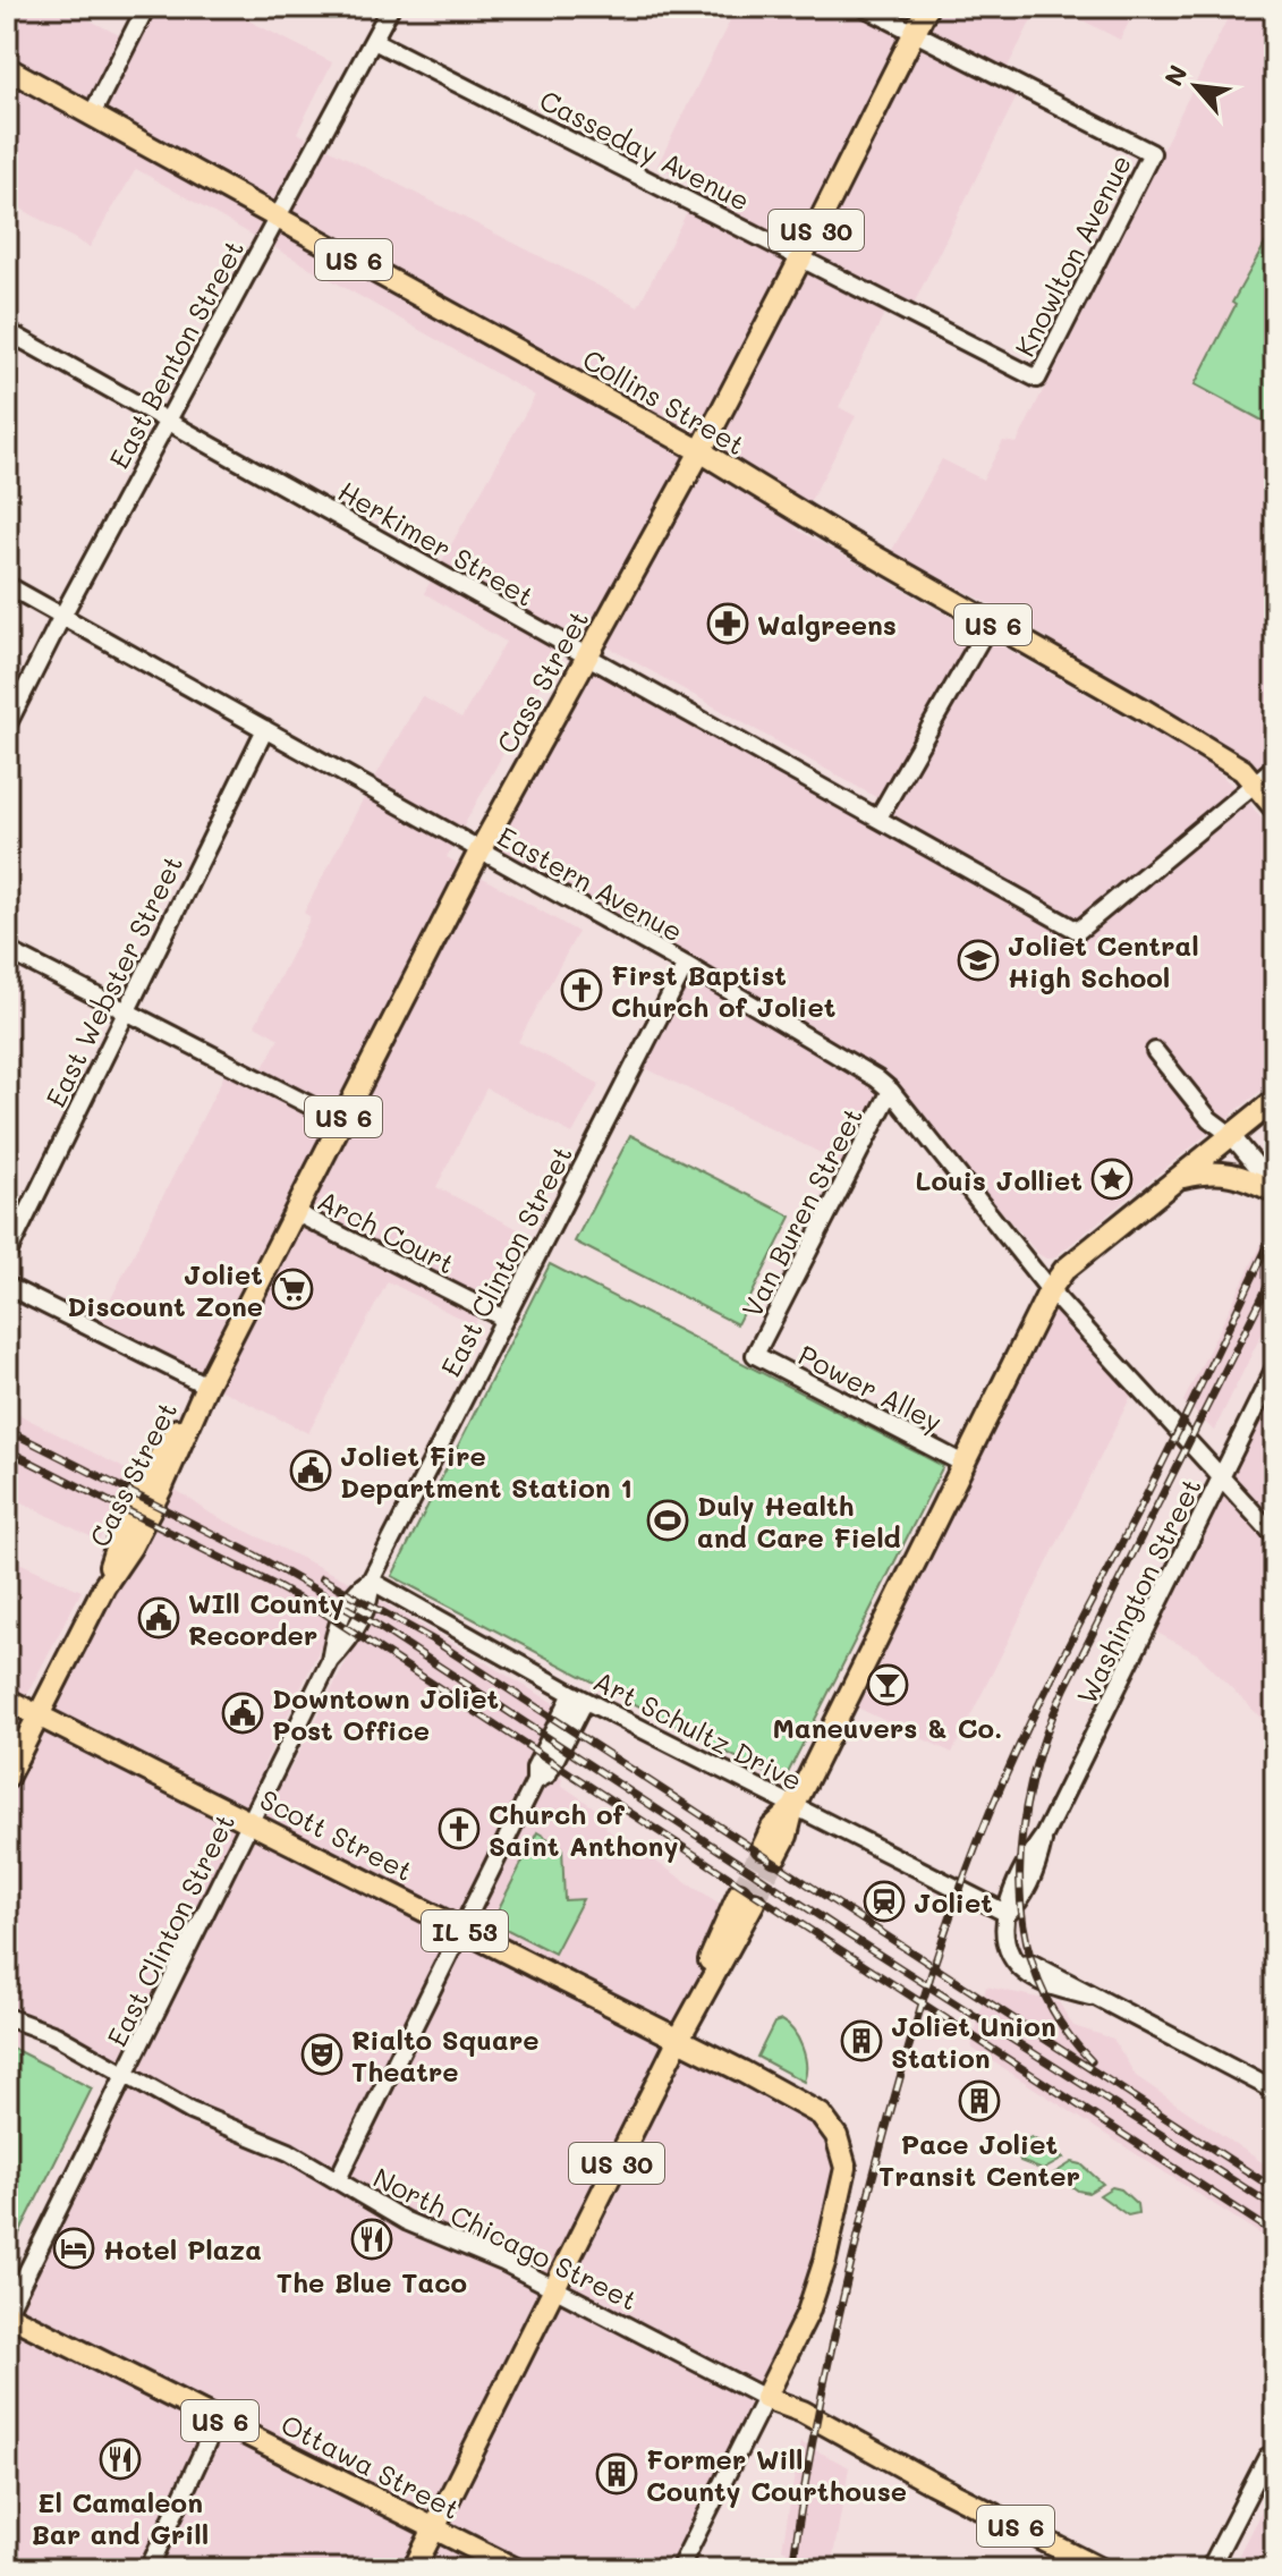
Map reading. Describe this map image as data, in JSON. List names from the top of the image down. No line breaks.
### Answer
{"streets":{"main road":["US 30","US 6","Collins Street","Cass Street","Scott Street","IL 53","Ottawa Street"],"street":["Casseday Avenue","Knowlton Avenue","East Benton Street","Herkimer Street","Eastern Avenue","East Webster Street","Van Buren Street","Arch Court","East Clinton Street","Power Alley","Washington Street","Art Schultz Drive","North Chicago Street"]},"crossings":[["Casseday Avenue","Knowlton Avenue"],["Casseday Avenue","East Benton Street"],["Casseday Avenue","Cass Street"],["US 30","Scott Street"],["US 30","North Chicago Street"],["US 30","Ottawa Street"],["Knowlton Avenue","Cass Street"],["US 6","Scott Street"],["US 6","North Chicago Street"],["East Benton Street","Collins Street"],["East Benton Street","Herkimer Street"],["East Benton Street","Eastern Avenue"],["Collins Street","Herkimer Street"],["Collins Street","Cass Street"],["Herkimer Street","Cass Street"],["Cass Street","Eastern Avenue"],["Cass Street","Arch Court"],["Cass Street","Scott Street"],["Eastern Avenue","East Webster Street"],["Eastern Avenue","Van Buren Street"],["Eastern Avenue","East Clinton Street"],["Eastern Avenue","Washington Street"],["Van Buren Street","Power Alley"],["Arch Court","East Clinton Street"],["East Clinton Street","Art Schultz Drive"],["East Clinton Street","Scott Street"],["East Clinton Street","North Chicago Street"],["East Clinton Street","Ottawa Street"],["Washington Street","Art Schultz Drive"],["Scott Street","North Chicago Street"]],"places":{"pharmacy":["Walgreens"],"school or university":["Joliet Central High School"],"church":["First Baptist Church of Joliet","Church of Saint Anthony"],"place":["Louis Jolliet"],"supermarket":["Joliet Discount Zone"],"public building":["Joliet Fire Department Station 1","WIll County Recorder","Downtown Joliet Post Office"],"sports":["Duly Health and Care Field"],"bar":["Maneuvers & Co."],"station":["Joliet"],"building":["Joliet Union Station","Pace Joliet Transit Center","Former Will County Courthouse"],"theatre":["Rialto Square Theatre"],"restaurant":["The Blue Taco","El Camaleon Bar and Grill"],"hotel":["Hotel Plaza"]},"north":"top left"}
